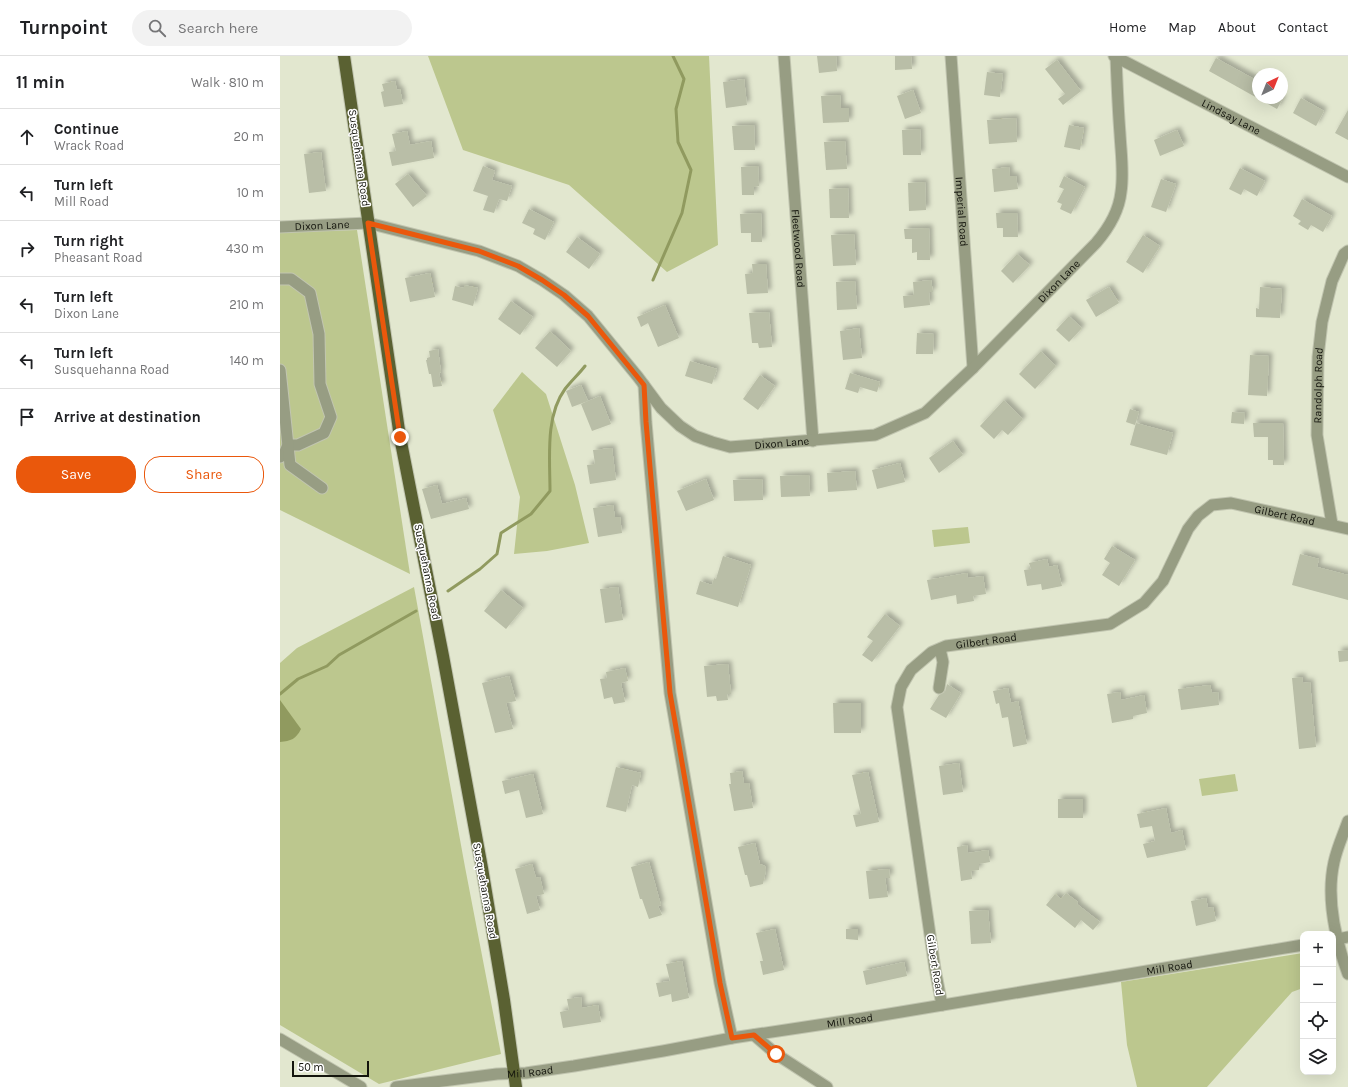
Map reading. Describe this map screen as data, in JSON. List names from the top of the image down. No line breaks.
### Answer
{"streets":{"main road":["Susquehanna Road"],"street":["Lindsay Lane","Imperial Road","Dixon Lane","Fleetwood Road","Randolph Road","Gilbert Road","Mill Road"]},"crossings":[["Lindsay Lane","Dixon Lane"],["Susquehanna Road","Dixon Lane"],["Susquehanna Road","Mill Road"],["Imperial Road","Dixon Lane"],["Dixon Lane","Fleetwood Road"],["Randolph Road","Gilbert Road"],["Gilbert Road","Mill Road"]],"scale_bar":"50 m","north":"top right","page":{"header":"Turnpoint","search":"Search here","nav":["Home","Map","About","Contact"],"heading":["11 min","Walk · 810 m"],"list":[["Continue","Wrack Road","20 m"],["Turn left","Mill Road","10 m"],["Turn right","Pheasant Road","430 m"],["Turn left","Dixon Lane","210 m"],["Turn left","Susquehanna Road","140 m"],"Arrive at destination"],"buttons":["Save","Share"],"map_buttons":["+","−"],"scale":"50 m"}}
